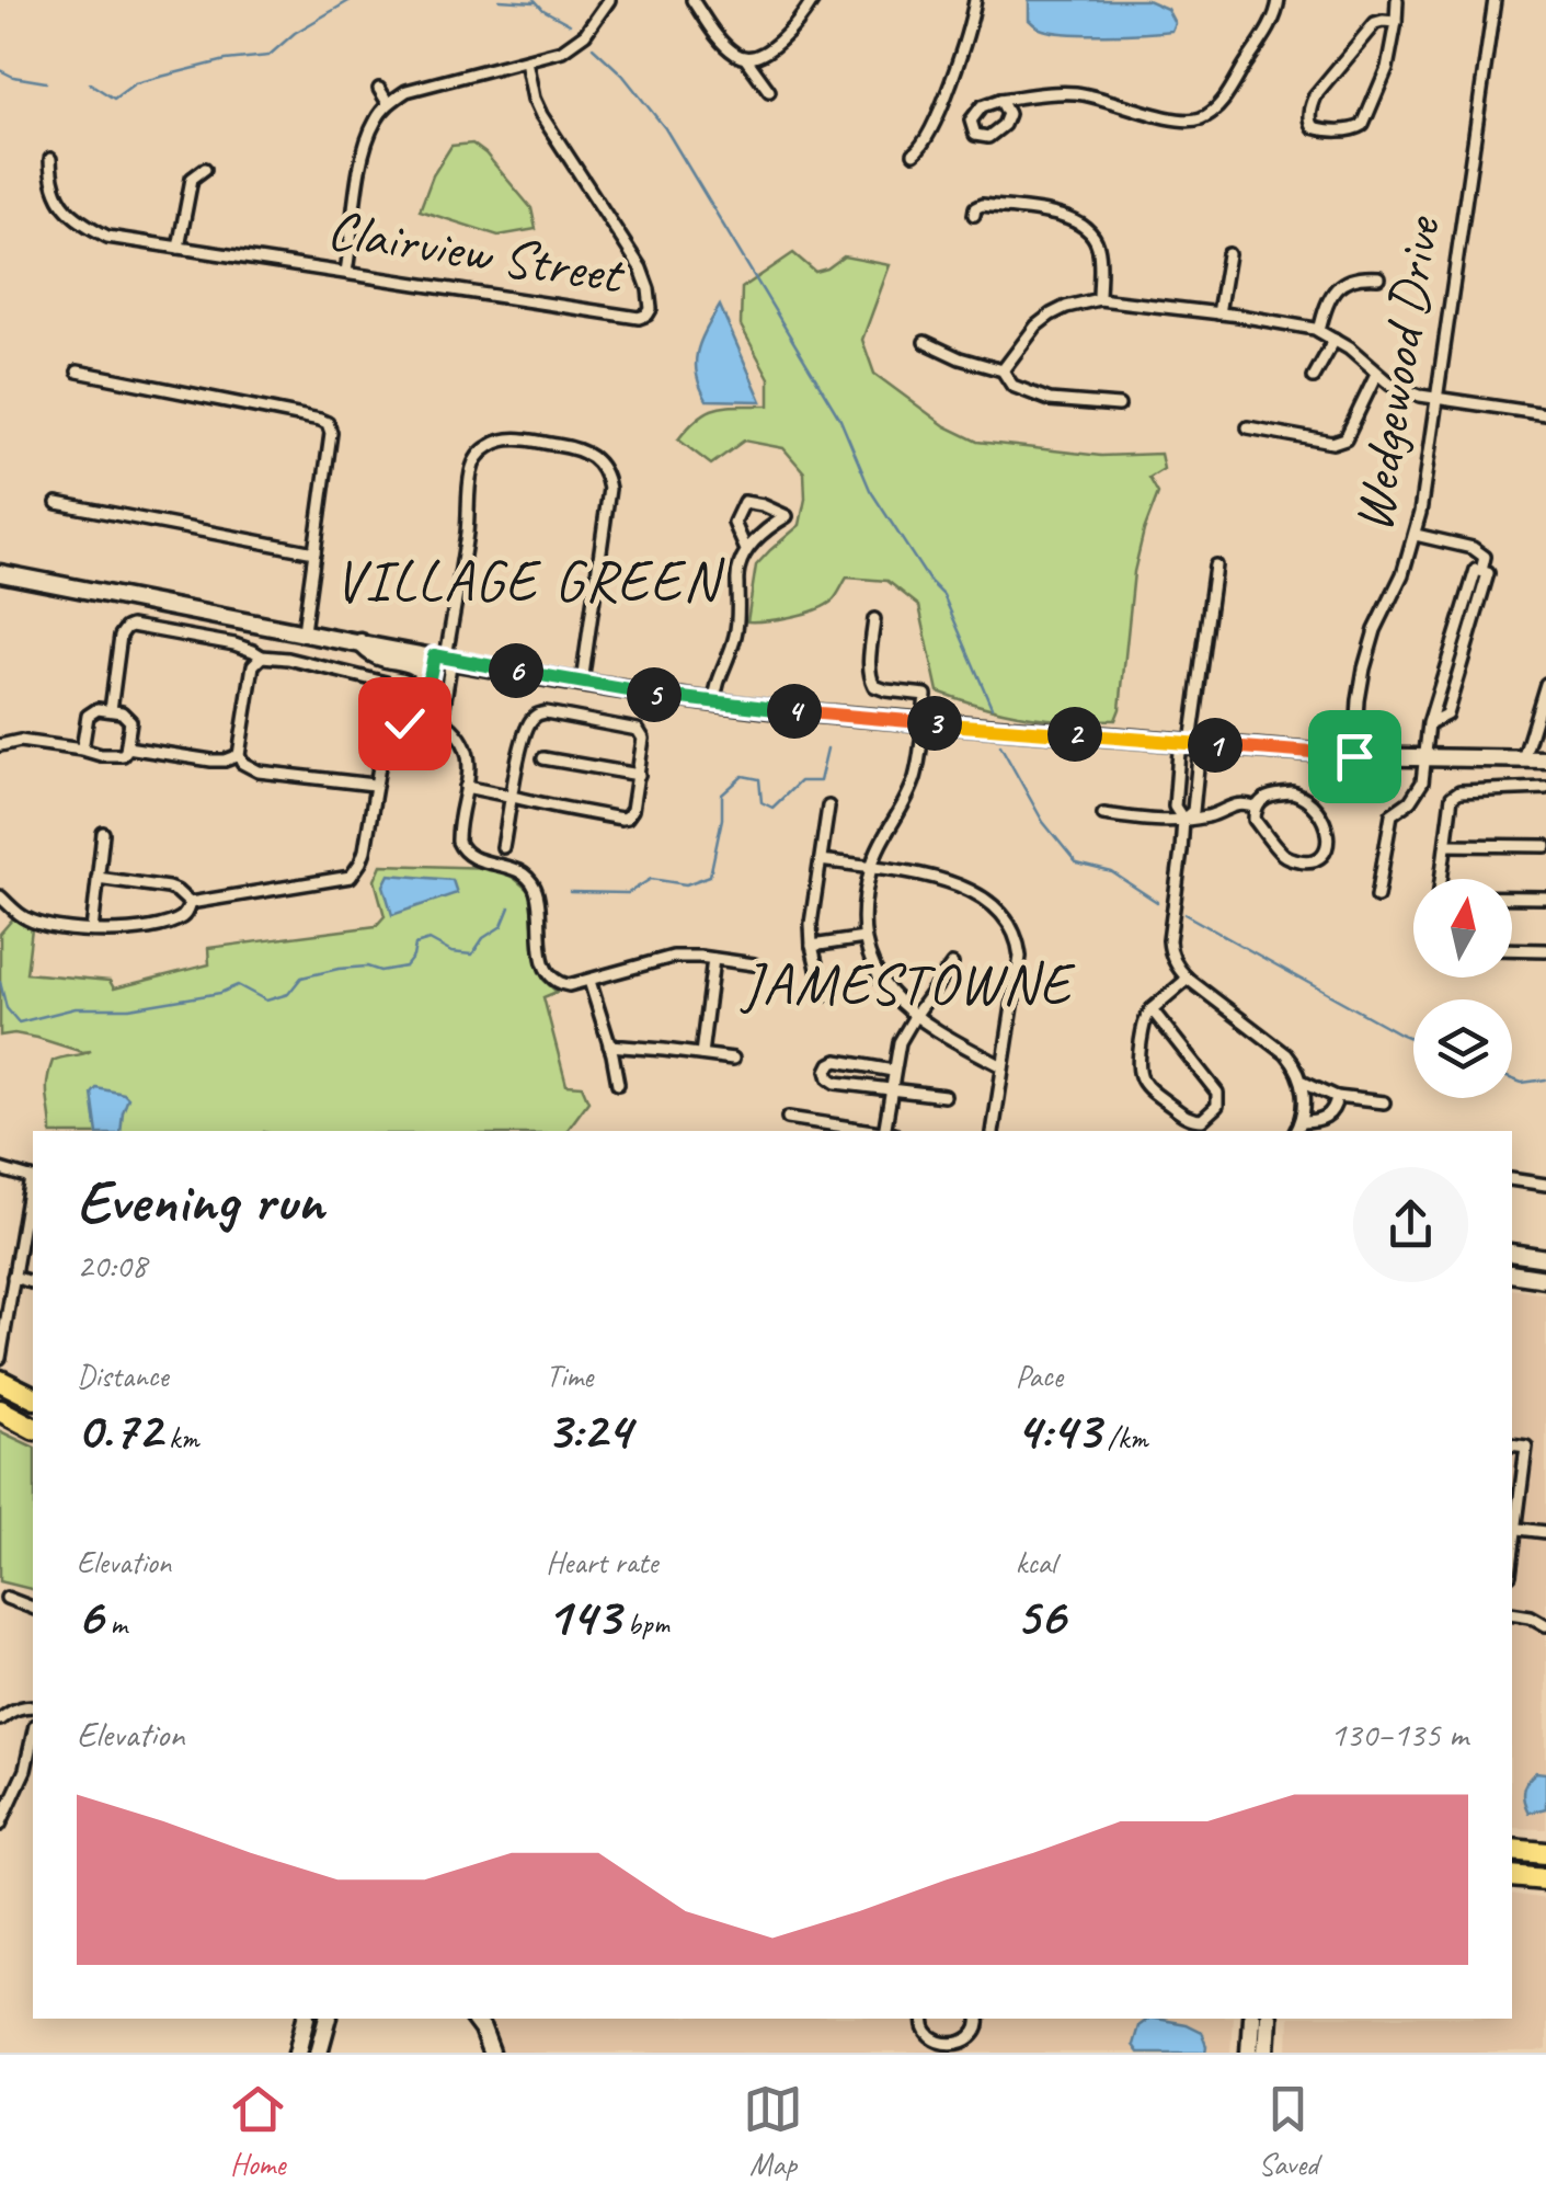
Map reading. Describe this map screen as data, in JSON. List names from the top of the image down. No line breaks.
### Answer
{"streets":{"street":["Clairview Street","Wedgewood Drive"]},"districts":["VILLAGE GREEN","JAMESTOWNE"],"north":"top","page":{"pins":["6","5","4","3","2","1"],"heading":["Evening run","20:08"],"stats":[["Distance","0.72 km"],["Time","3:24"],["Pace","4:43 /km"],["Elevation","6 m"],["Heart rate","143 bpm"],["kcal","56"]],"chart":["Elevation","130–135 m"],"tabs":["Home","Map","Saved"]}}
